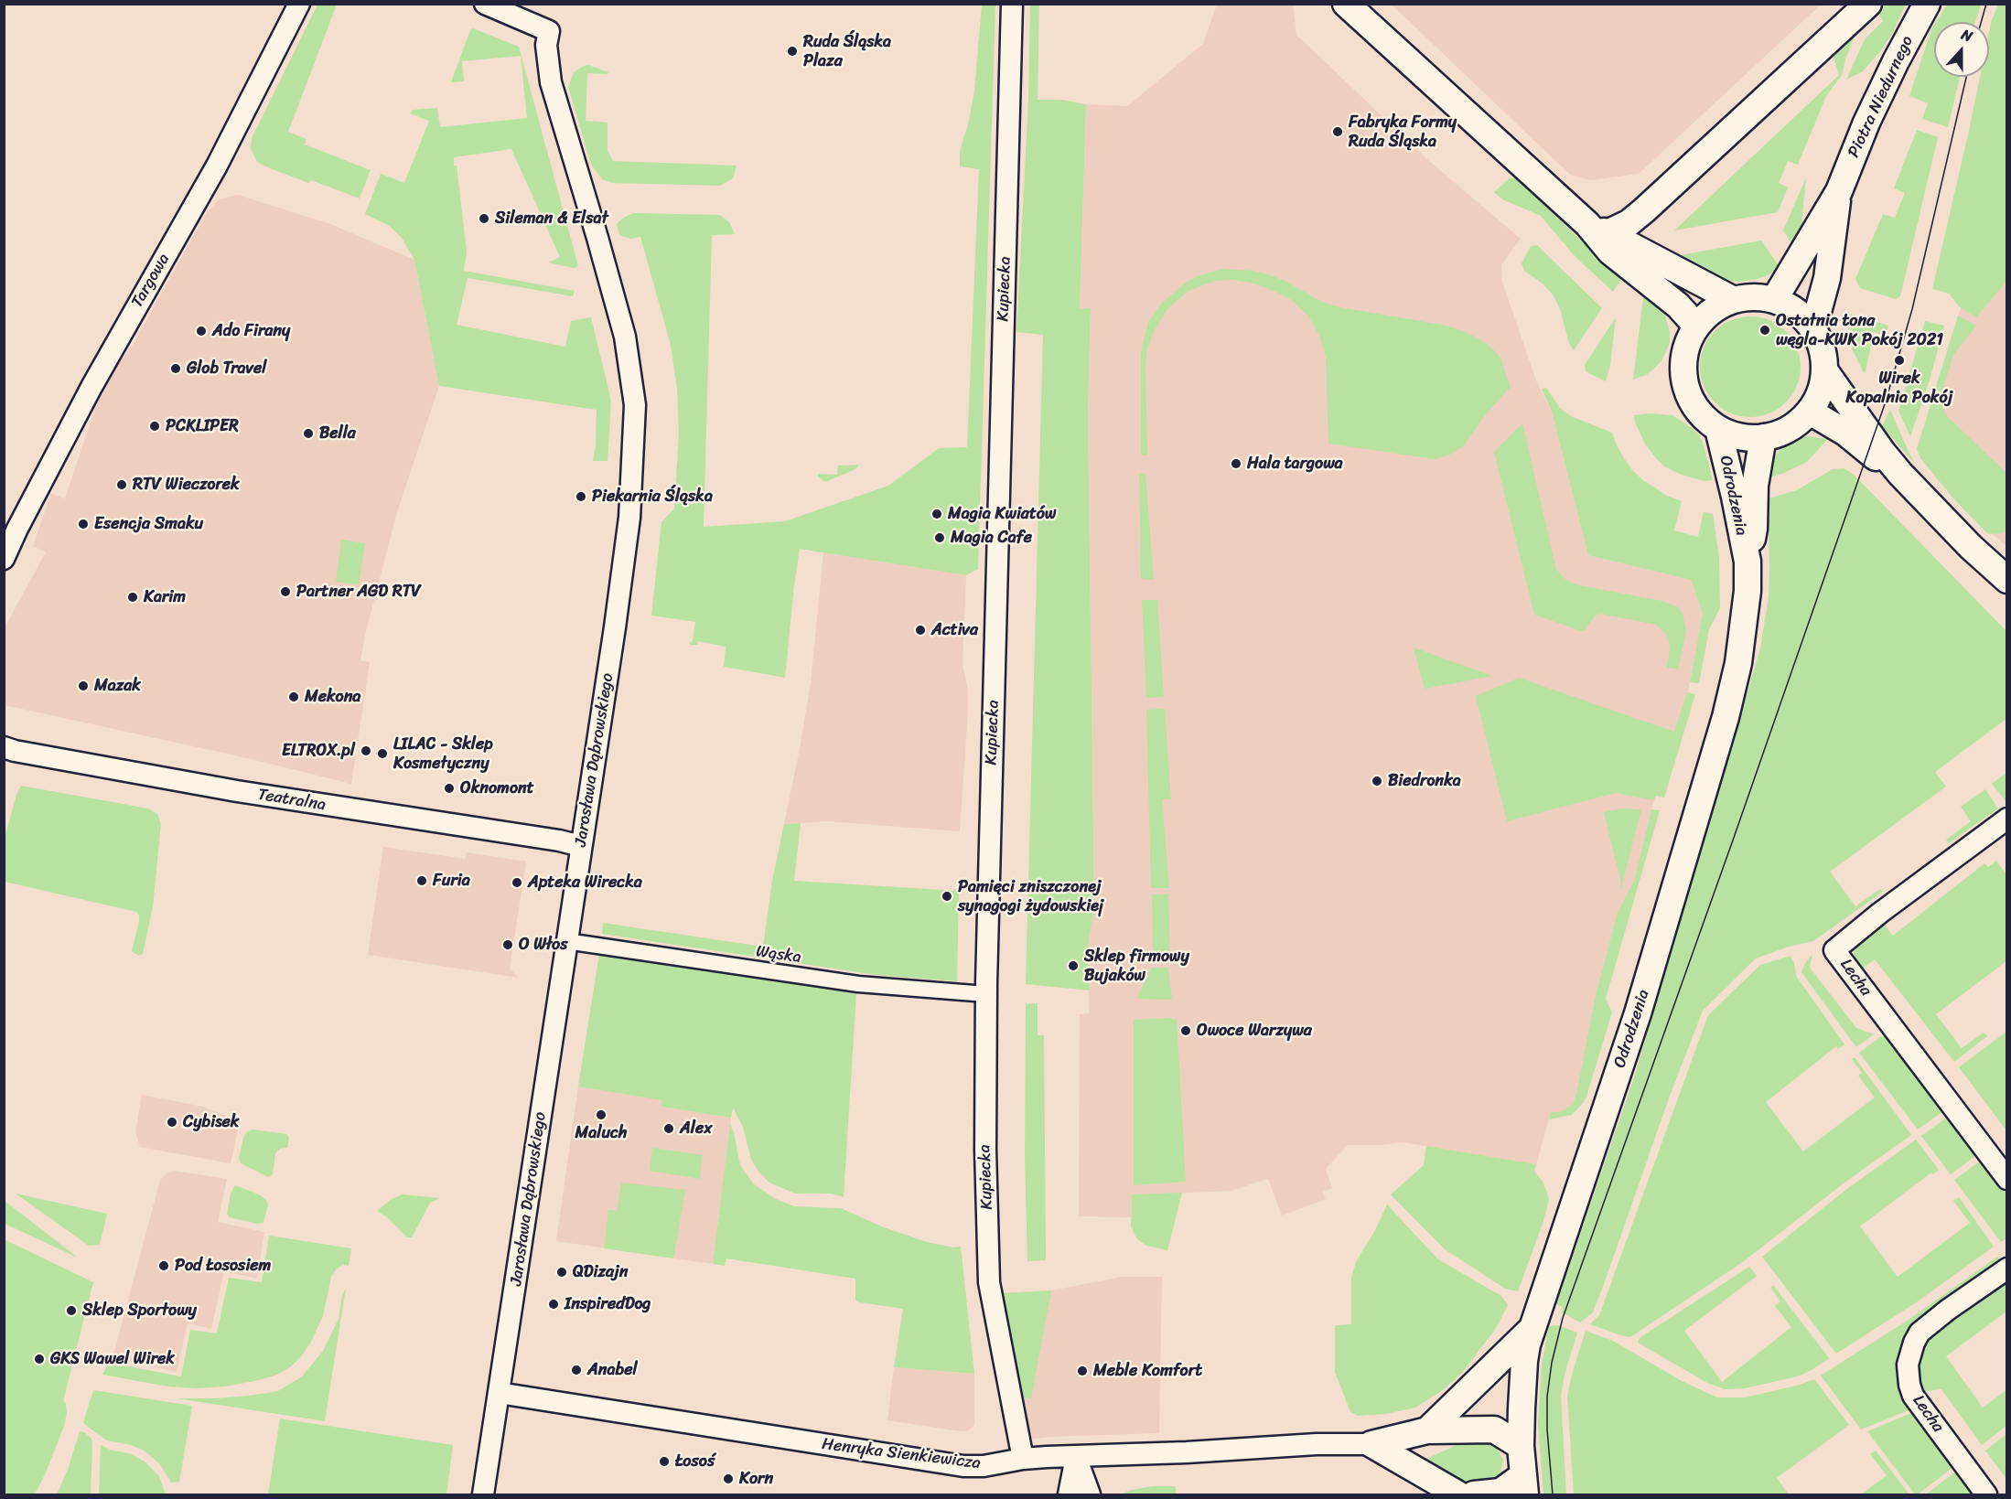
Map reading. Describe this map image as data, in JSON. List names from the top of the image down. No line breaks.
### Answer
{"streets":{"street":["Piotra Niedurnego","Targowa","Kupiecka","Odrodzenia","Jarosława Dąbrowskiego","Teatralna","Wąska","Lecha","Henryka Sienkiewicza"]},"crossings":[["Piotra Niedurnego","Odrodzenia"],["Kupiecka","Wąska"],["Kupiecka","Henryka Sienkiewicza"],["Jarosława Dąbrowskiego","Teatralna"],["Jarosława Dąbrowskiego","Wąska"],["Jarosława Dąbrowskiego","Henryka Sienkiewicza"]],"places":["Ruda Śląska Plaza","Fabryka Formy Ruda Śląska","Sileman & Elsat","Ostatnia tona węgla-KWK Pokój 2021","Ado Firany","Wirek Kopalnia Pokój","Glob Travel","PCKLIPER","Bella","Hala targowa","RTV Wieczorek","Piekarnia Śląska","Magia Kwiatów","Esencja Smaku","Magia Cafe","Partner AGD RTV","Karim","Activa","Mazak","Mekona","ELTROX.pl","LILAC - Sklep Kosmetyczny","Biedronka","Oknomont","Furia","Apteka Wirecka","Pamięci zniszczonej synagogi żydowskiej","O Włos","Sklep firmowy Bujaków","Owoce Warzywa","Maluch","Cybisek","Alex","Pod Łososiem","QDizajn","InspiredDog","Sklep Sportowy","GKS Wawel Wirek","Anabel","Meble Komfort","Łosoś","Korn"],"north":"top"}
